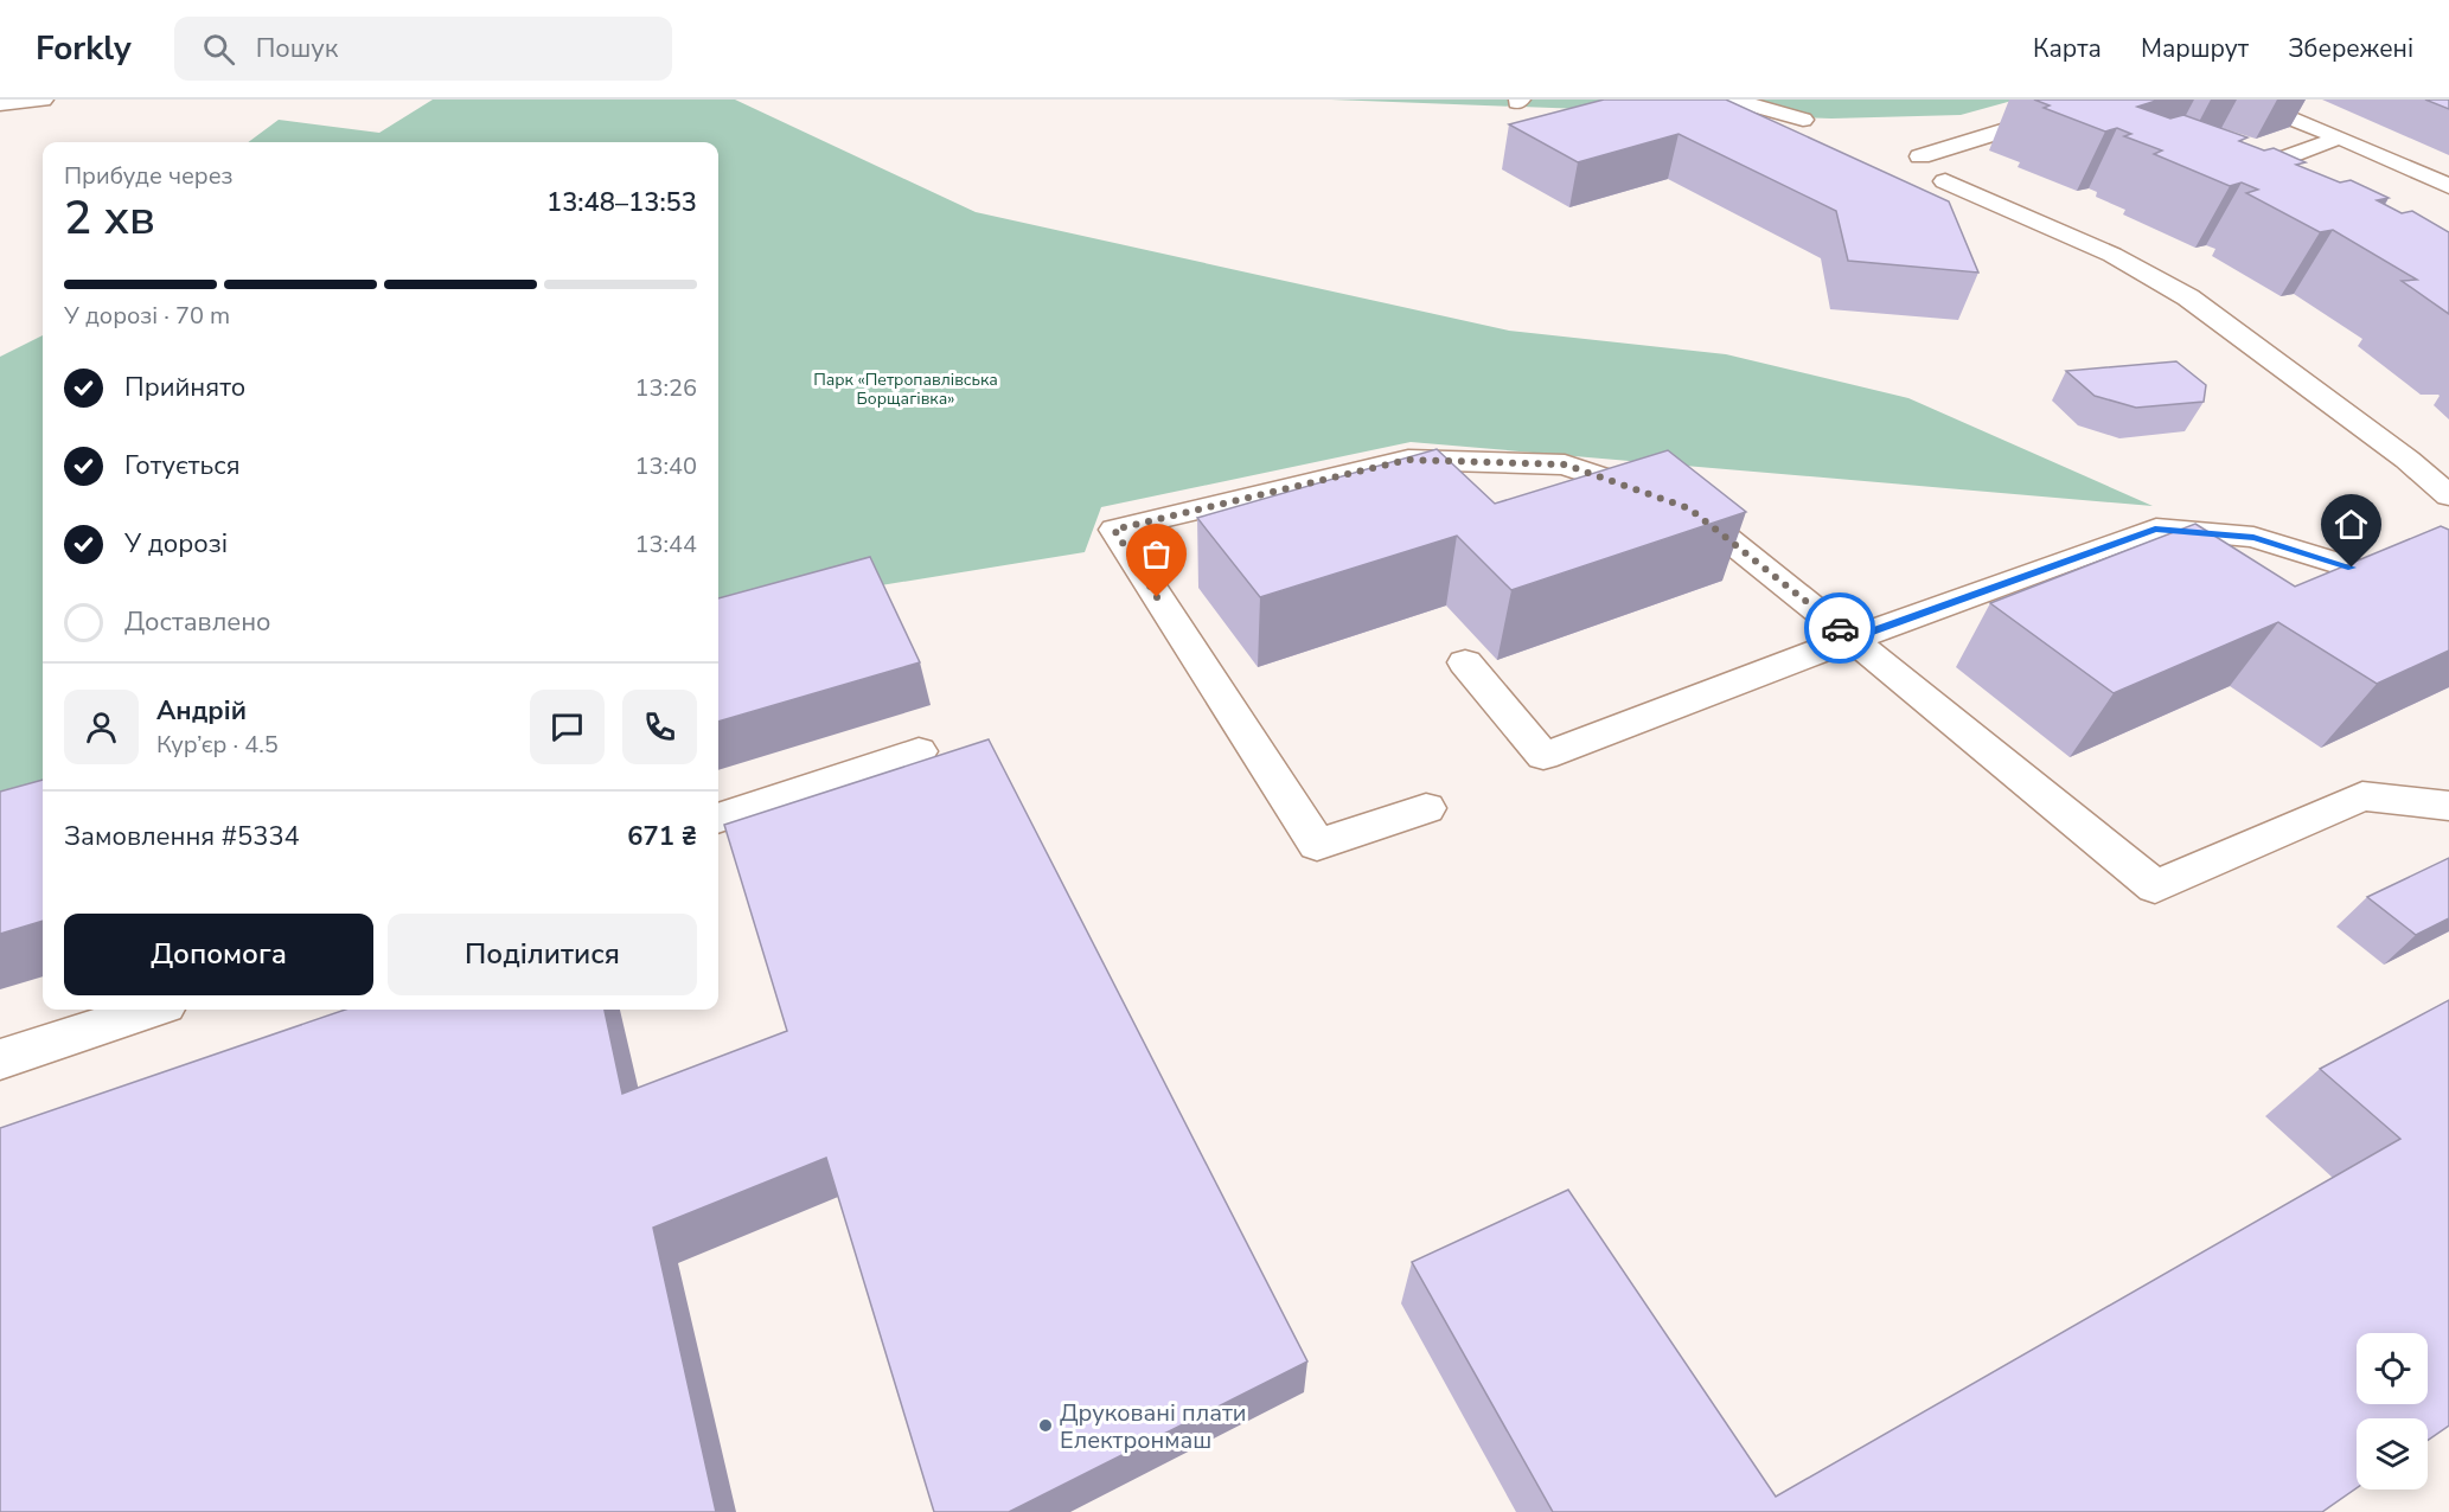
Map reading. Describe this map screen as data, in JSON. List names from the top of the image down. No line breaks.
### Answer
{"parks":["Парк «Петропавлівська Борщагівка»"],"places":["Друковані плати Електронмаш"],"page":{"header":"Forkly","search":"Пошук","nav":["Карта","Маршрут","Збережені"],"heading":["2 хв","Прибуде через","13:48–13:53"],"panel":["Андрій","Кур’єр · 4.5","Замовлення #5334","671 ₴"],"bar":"У дорозі · 70 m","list":[["Прийнято","13:26"],["Готується","13:40"],["У дорозі","13:44"],"Доставлено"],"buttons":["Допомога","Поділитися"]}}
